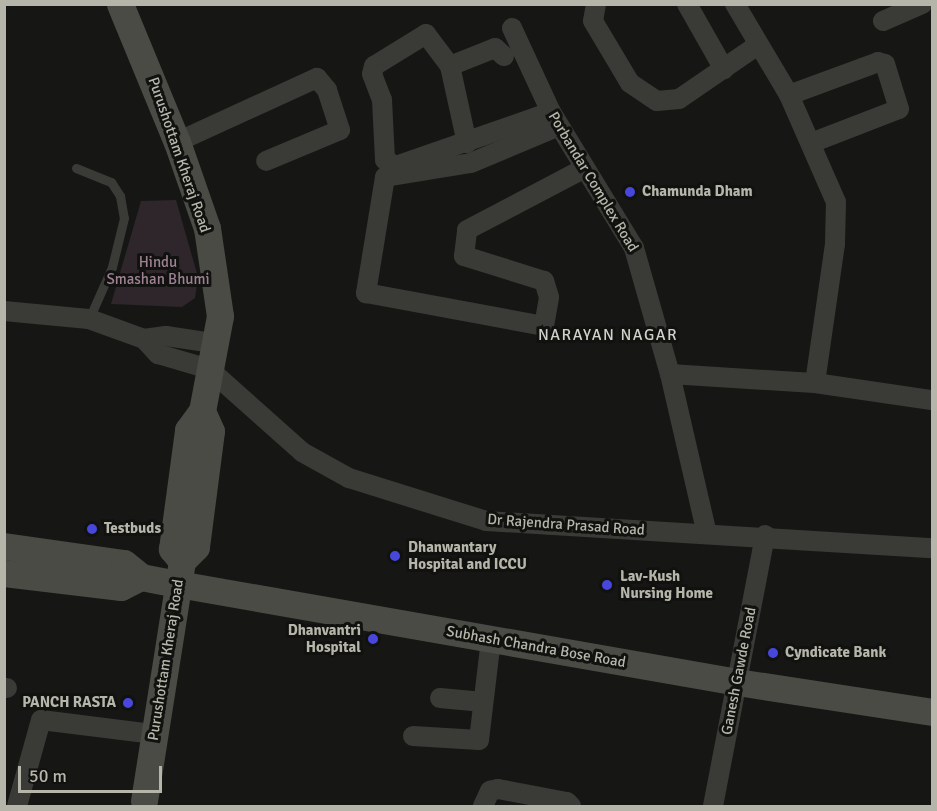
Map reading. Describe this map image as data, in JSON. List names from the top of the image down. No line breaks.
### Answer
{"streets":{"main road":["Purushottam Kheraj Road","Subhash Chandra Bose Road"],"street":["Porbandar Complex Road","Dr Rajendra Prasad Road","Ganesh Gawde Road"]},"crossings":[["Purushottam Kheraj Road","Dr Rajendra Prasad Road"],["Purushottam Kheraj Road","Subhash Chandra Bose Road"],["Porbandar Complex Road","Dr Rajendra Prasad Road"],["Dr Rajendra Prasad Road","Ganesh Gawde Road"],["Subhash Chandra Bose Road","Ganesh Gawde Road"]],"districts":["NARAYAN NAGAR"],"parks":["Hindu Smashan Bhumi"],"places":["Chamunda Dham","Testbuds","Dhanwantary Hospital and ICCU","Lav-Kush Nursing Home","Dhanvantri Hospital","Cyndicate Bank","PANCH RASTA"],"scale_bar":"50 m"}
